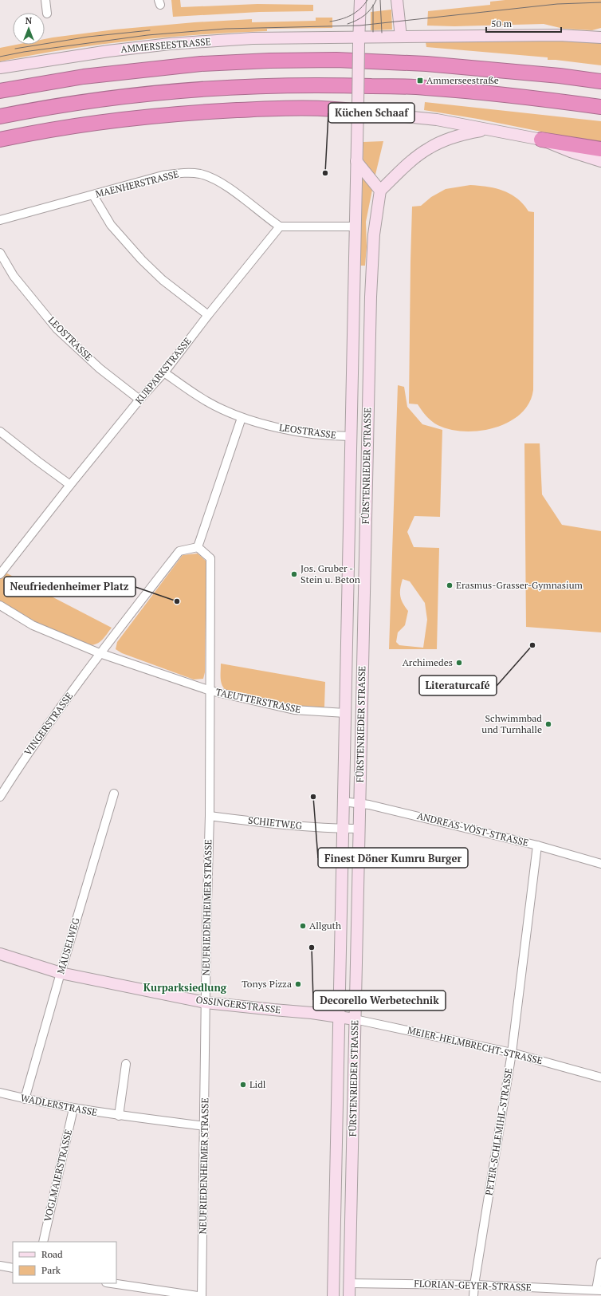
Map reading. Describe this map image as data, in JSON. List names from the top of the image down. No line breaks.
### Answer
{"streets":{"main road":["AMMERSEESTRASSE","FÜRSTENRIEDER STRASSE","OSSINGERSTRASSE"],"street":["MAENHERSTRASSE","LEOSTRASSE","KURPARKSTRASSE","TAEUTTERSTRASSE","VINGERSTRASSE","SCHIETWEG","ANDREAS-VÖST-STRASSE","NEUFRIEDENHEIMER STRASSE","MÄUSELWEG","MEIER-HELMBRECHT-STRASSE","WADLERSTRASSE","PETER-SCHLEMIHL-STRASSE","VOGLMAIERSTRASSE","FLORIAN-GEYER-STRASSE"]},"crossings":[["AMMERSEESTRASSE","FÜRSTENRIEDER STRASSE"],["MAENHERSTRASSE","KURPARKSTRASSE"],["LEOSTRASSE","KURPARKSTRASSE"],["LEOSTRASSE","FÜRSTENRIEDER STRASSE"],["FÜRSTENRIEDER STRASSE","TAEUTTERSTRASSE"],["FÜRSTENRIEDER STRASSE","SCHIETWEG"],["FÜRSTENRIEDER STRASSE","ANDREAS-VÖST-STRASSE"],["FÜRSTENRIEDER STRASSE","OSSINGERSTRASSE"],["FÜRSTENRIEDER STRASSE","MEIER-HELMBRECHT-STRASSE"],["FÜRSTENRIEDER STRASSE","FLORIAN-GEYER-STRASSE"],["TAEUTTERSTRASSE","VINGERSTRASSE"],["TAEUTTERSTRASSE","NEUFRIEDENHEIMER STRASSE"],["VINGERSTRASSE","NEUFRIEDENHEIMER STRASSE"],["SCHIETWEG","NEUFRIEDENHEIMER STRASSE"],["ANDREAS-VÖST-STRASSE","PETER-SCHLEMIHL-STRASSE"],["NEUFRIEDENHEIMER STRASSE","OSSINGERSTRASSE"],["NEUFRIEDENHEIMER STRASSE","WADLERSTRASSE"],["MÄUSELWEG","OSSINGERSTRASSE"],["MÄUSELWEG","WADLERSTRASSE"],["OSSINGERSTRASSE","MEIER-HELMBRECHT-STRASSE"],["MEIER-HELMBRECHT-STRASSE","PETER-SCHLEMIHL-STRASSE"],["WADLERSTRASSE","VOGLMAIERSTRASSE"],["PETER-SCHLEMIHL-STRASSE","FLORIAN-GEYER-STRASSE"]],"districts":["Kurparksiedlung"],"places":{"transit":["Ammerseestraße"],"other":["Küchen Schaaf","Jos. Gruber - Stein u. Beton","Erasmus-Grasser-Gymnasium","Neufriedenheimer Platz","Literaturcafé","Archimedes","Schwimmbad und Turnhalle","Finest Döner Kumru Burger","Allguth","Decorello Werbetechnik","Tonys Pizza","Lidl"]},"legend":["Road","Park"],"scale_bar":"50 m","north":"top"}
